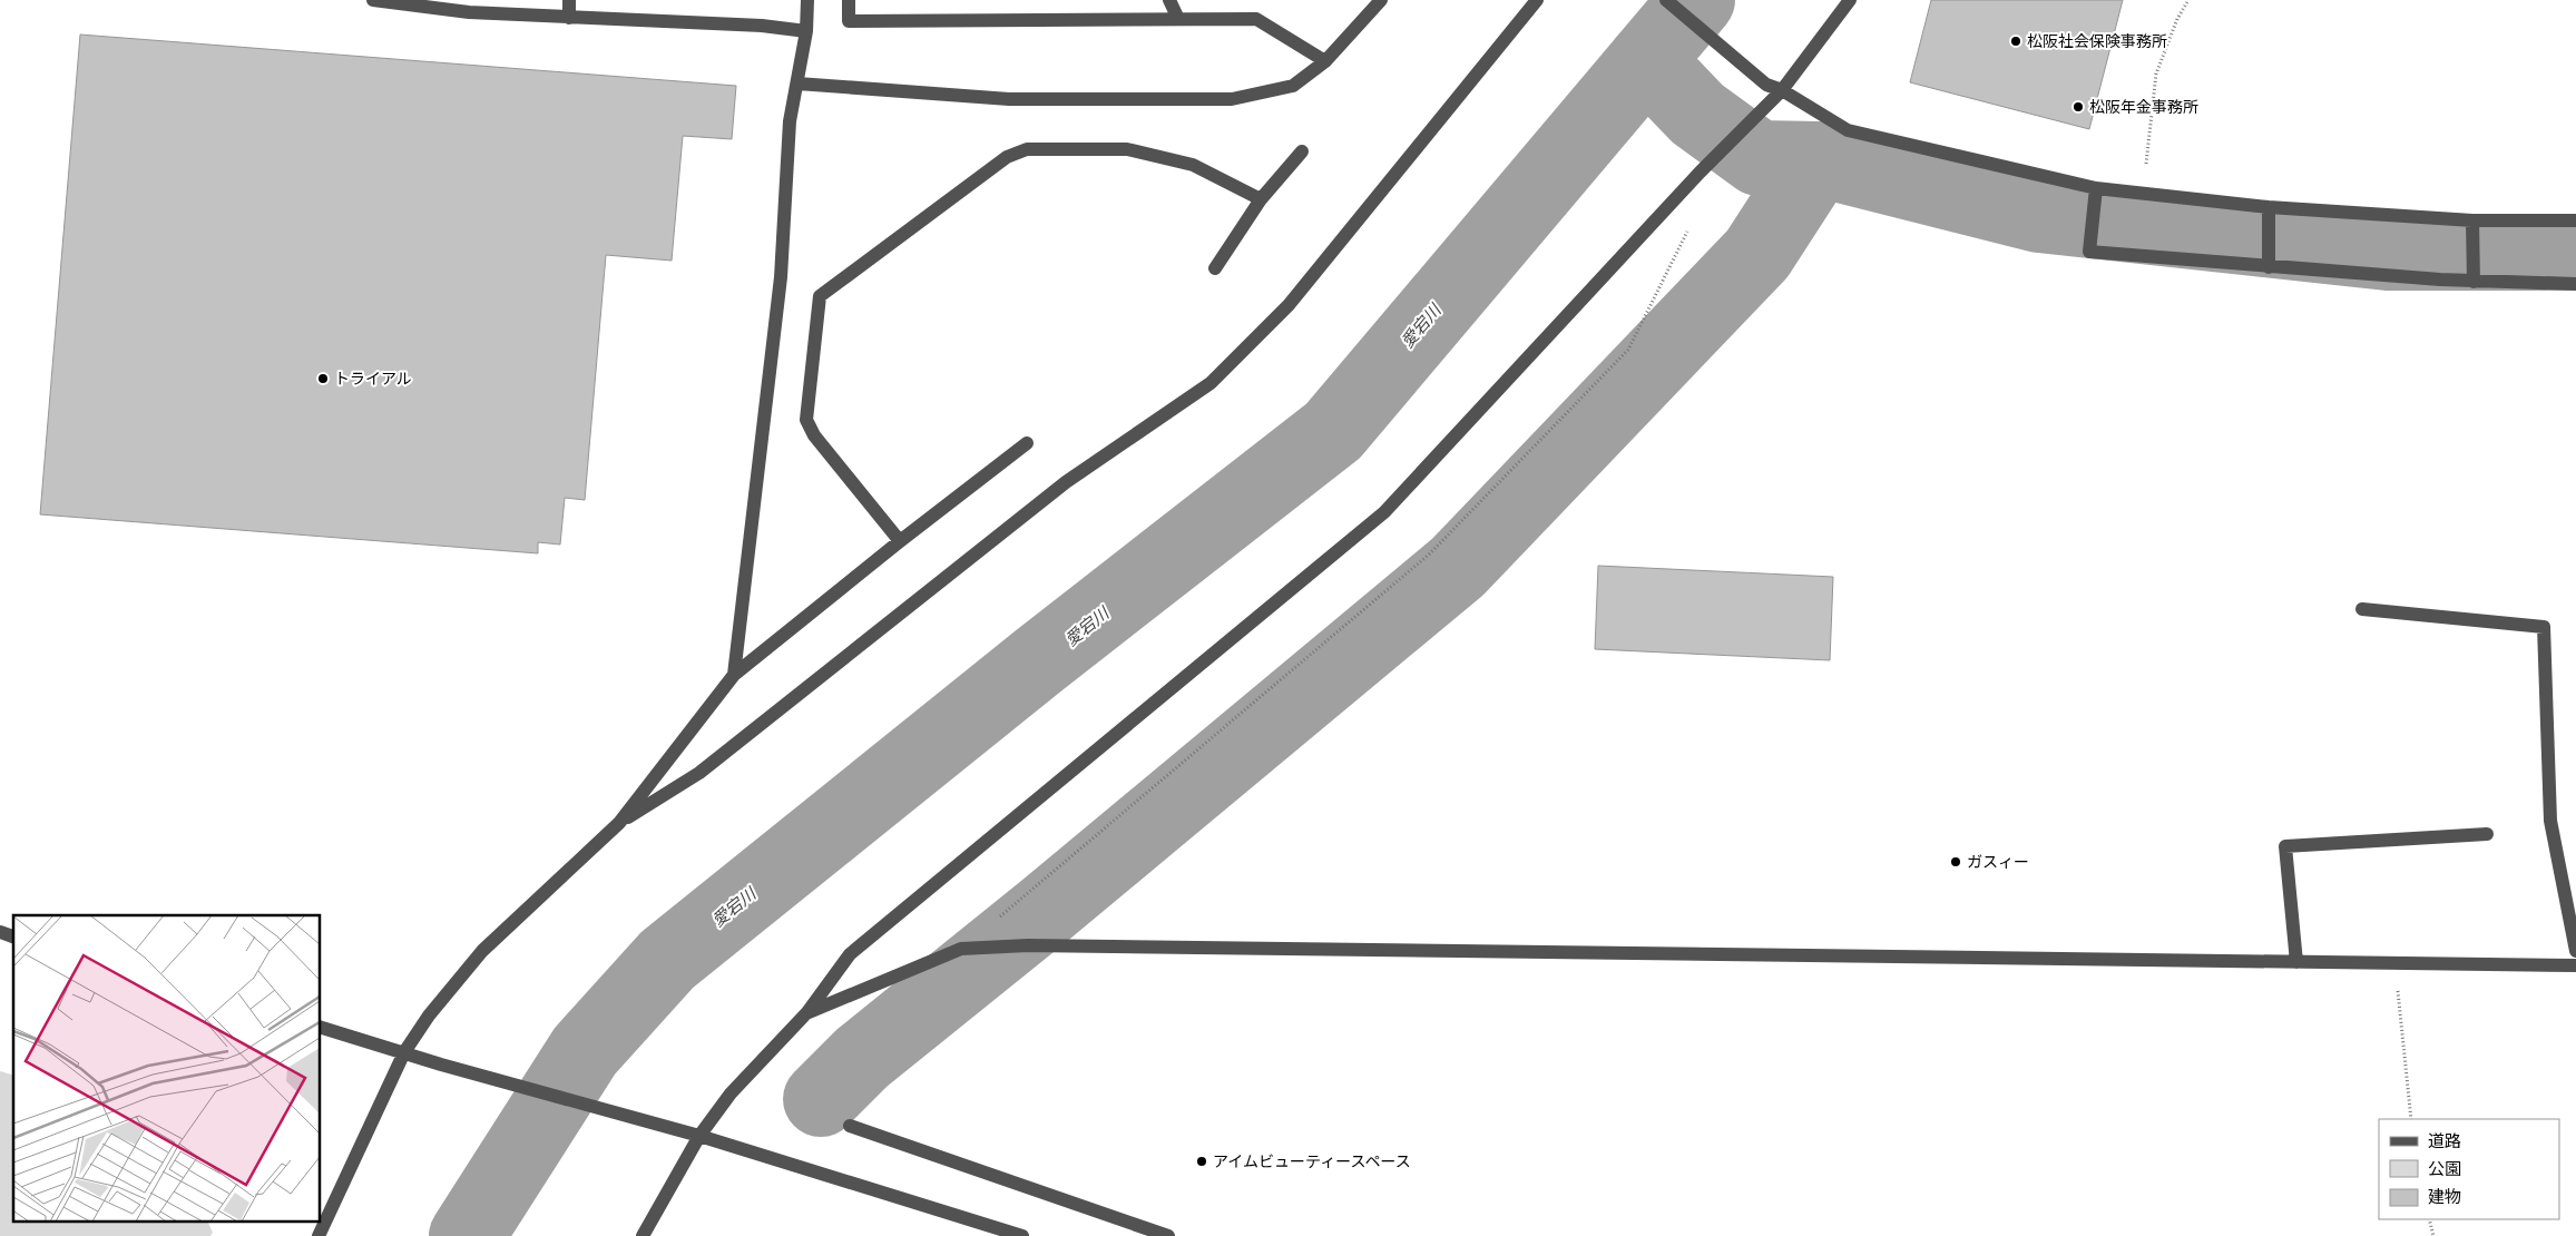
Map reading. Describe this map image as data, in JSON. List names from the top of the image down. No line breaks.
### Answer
{"water":["愛宕川"],"places":["松阪社会保険事務所","松阪年金事務所","トライアル","ガスィー","アイムビューティースペース"],"legend":["道路","公園","建物"]}
